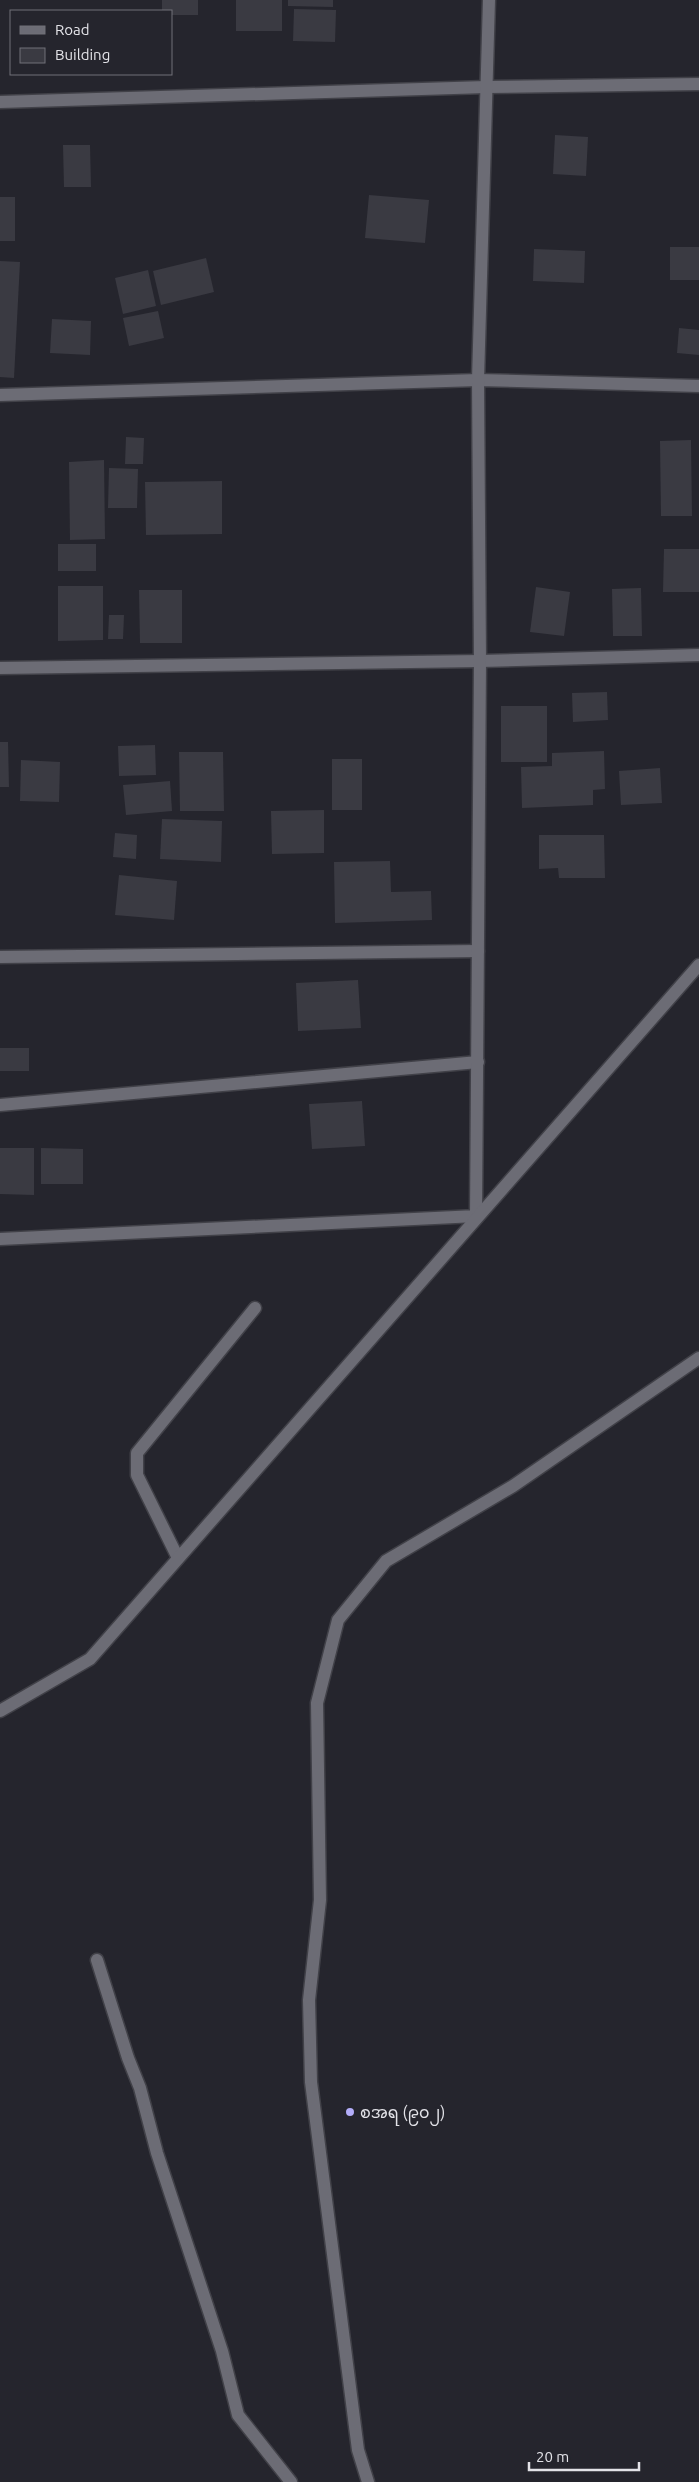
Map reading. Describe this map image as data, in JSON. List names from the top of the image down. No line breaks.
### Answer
{"places":["စအရ (၉၀၂)"],"legend":["Road","Building"],"scale_bar":"20 m"}
